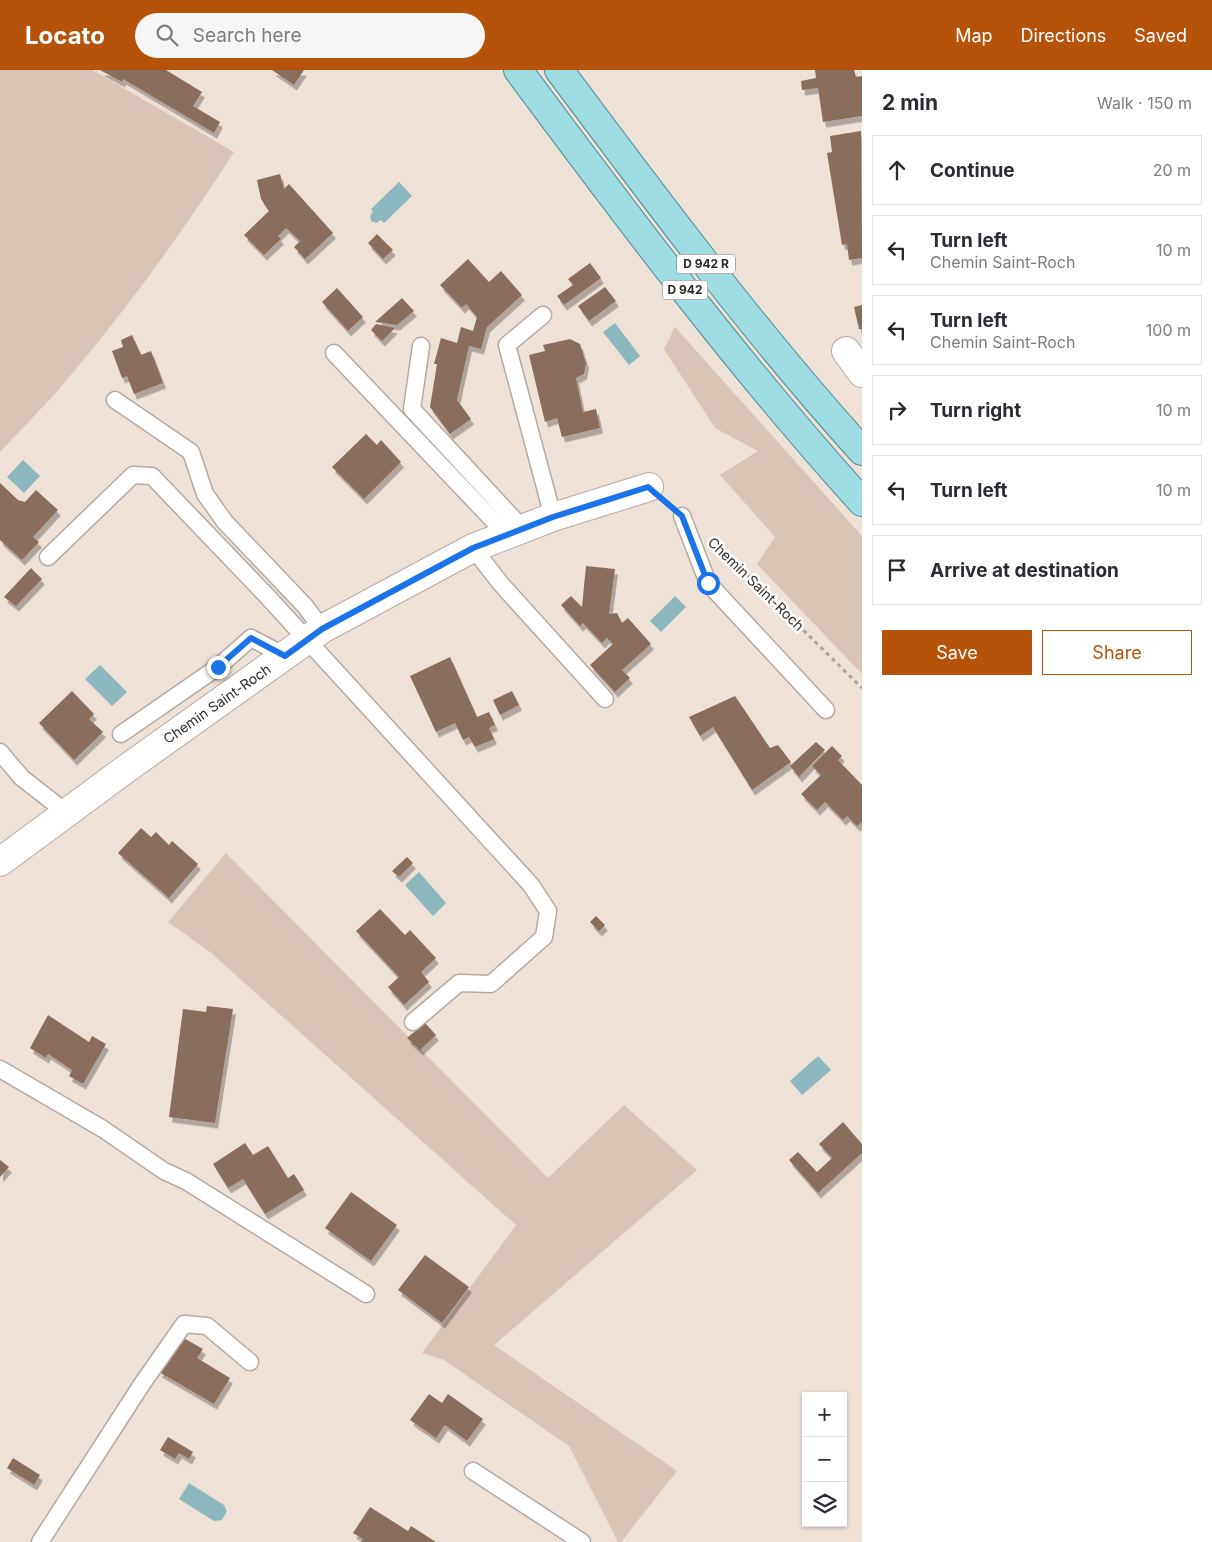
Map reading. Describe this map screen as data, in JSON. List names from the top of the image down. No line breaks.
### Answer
{"streets":{"main road":["D 942 R","D 942"],"street":["Chemin Saint-Roch"]},"page":{"header":"Locato","search":"Search here","nav":["Map","Directions","Saved"],"heading":["2 min","Walk · 150 m"],"list":[["Continue","20 m"],["Turn left","Chemin Saint-Roch","10 m"],["Turn left","Chemin Saint-Roch","100 m"],["Turn right","10 m"],["Turn left","10 m"],"Arrive at destination"],"buttons":["Save","Share"],"map_buttons":["+","−"]}}
